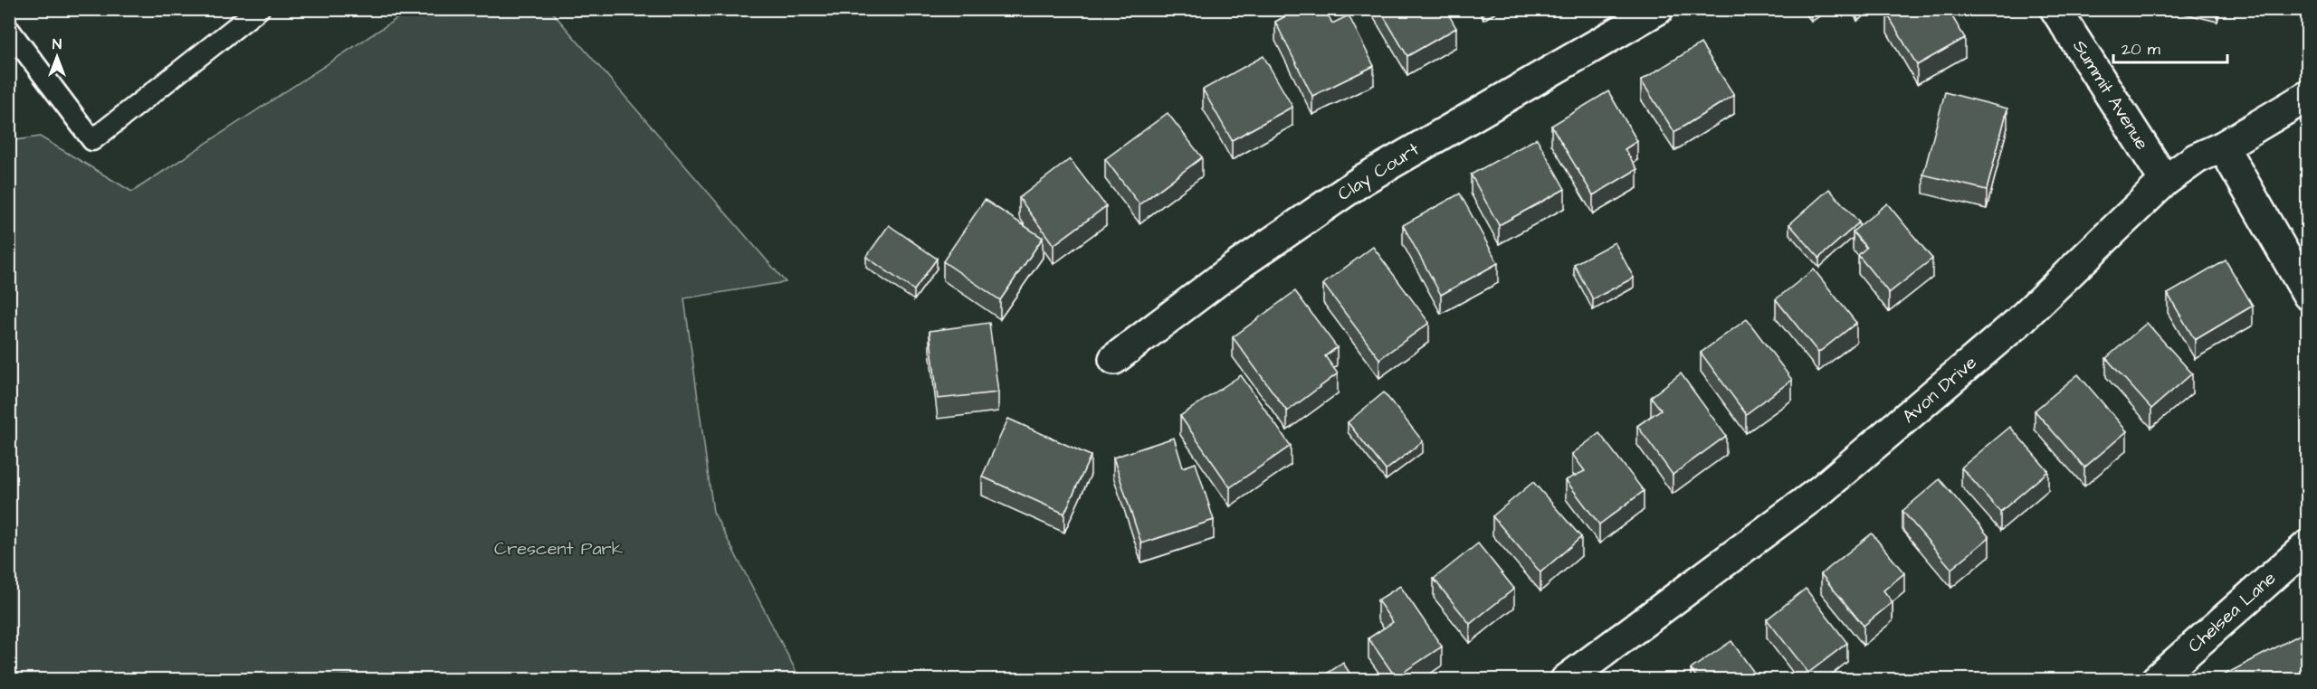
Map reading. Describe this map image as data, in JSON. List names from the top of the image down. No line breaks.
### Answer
{"streets":{"street":["Summit Avenue","Clay Court","Avon Drive","Chelsea Lane"]},"crossings":[["Summit Avenue","Avon Drive"]],"parks":["Crescent Park"],"scale_bar":"20 m","north":"top"}
